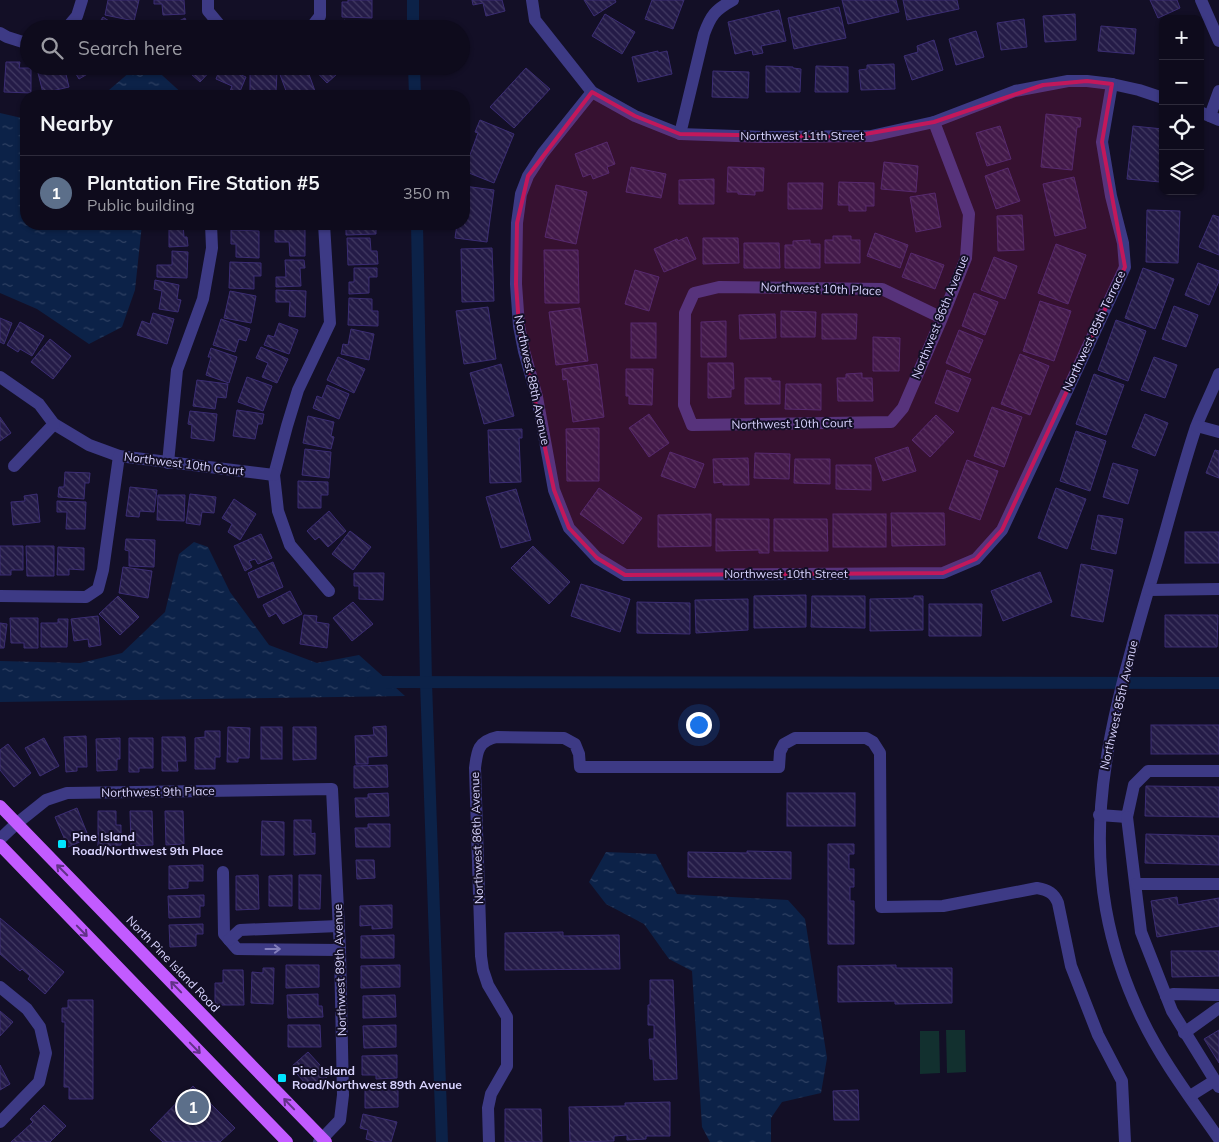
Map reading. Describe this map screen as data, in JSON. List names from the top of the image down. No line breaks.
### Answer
{"streets":{"main road":["North Pine Island Road"],"street":["Northwest 11th Street","Northwest 10th Place","Northwest 86th Avenue","Northwest 85th Terrace","Northwest 88th Avenue","Northwest 10th Court","Northwest 10th Street","Northwest 85th Avenue","Northwest 9th Place","Northwest 89th Avenue"]},"crossings":[["Northwest 11th Street","Northwest 86th Avenue"],["Northwest 11th Street","Northwest 85th Terrace"],["Northwest 11th Street","Northwest 88th Avenue"],["Northwest 10th Place","Northwest 86th Avenue"],["Northwest 10th Place","Northwest 10th Court"],["Northwest 86th Avenue","Northwest 10th Court"],["Northwest 85th Terrace","Northwest 10th Street"],["Northwest 88th Avenue","Northwest 10th Street"],["Northwest 9th Place","North Pine Island Road"],["Northwest 9th Place","Northwest 89th Avenue"],["North Pine Island Road","Northwest 89th Avenue"]],"places":{"transit":["Pine Island Road/Northwest 9th Place","Pine Island Road/Northwest 89th Avenue"]},"page":{"map_buttons":["+","−"],"search":"Search here","heading":"Nearby","list":[{"mark":"1","name":"Plantation Fire Station #5","note":"Public building","value":"350 m"}],"pins":"1"}}
